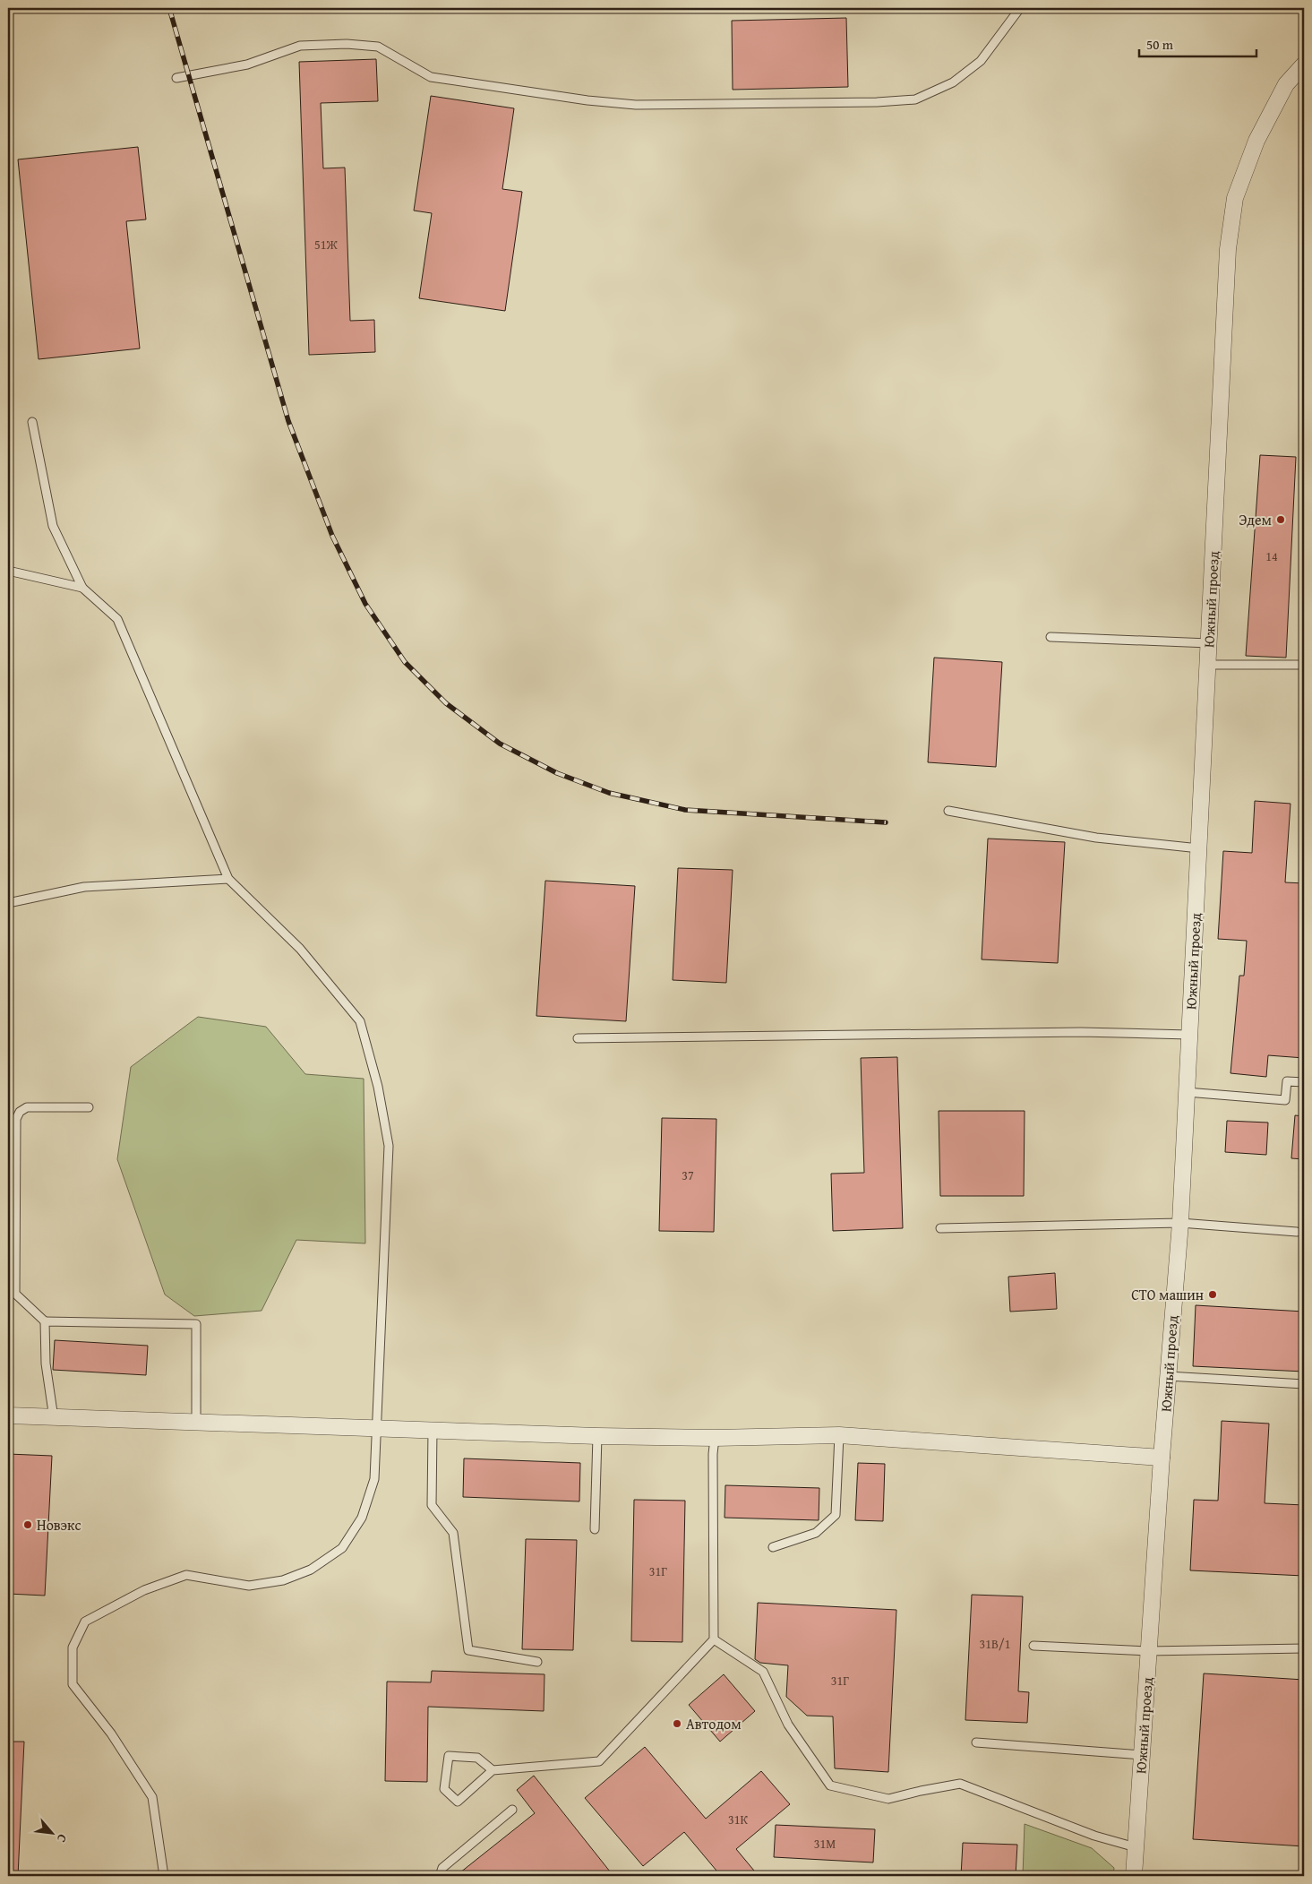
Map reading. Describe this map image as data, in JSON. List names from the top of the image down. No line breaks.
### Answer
{"streets":{"street":["Южный проезд"]},"places":["Эдем","СТО машин","Новэкс","Автодом"],"house_numbers":["51Ж","14","37","31Г","31В/1","31Г","31К","31М"],"scale_bar":"50 m","north":"bottom right"}
